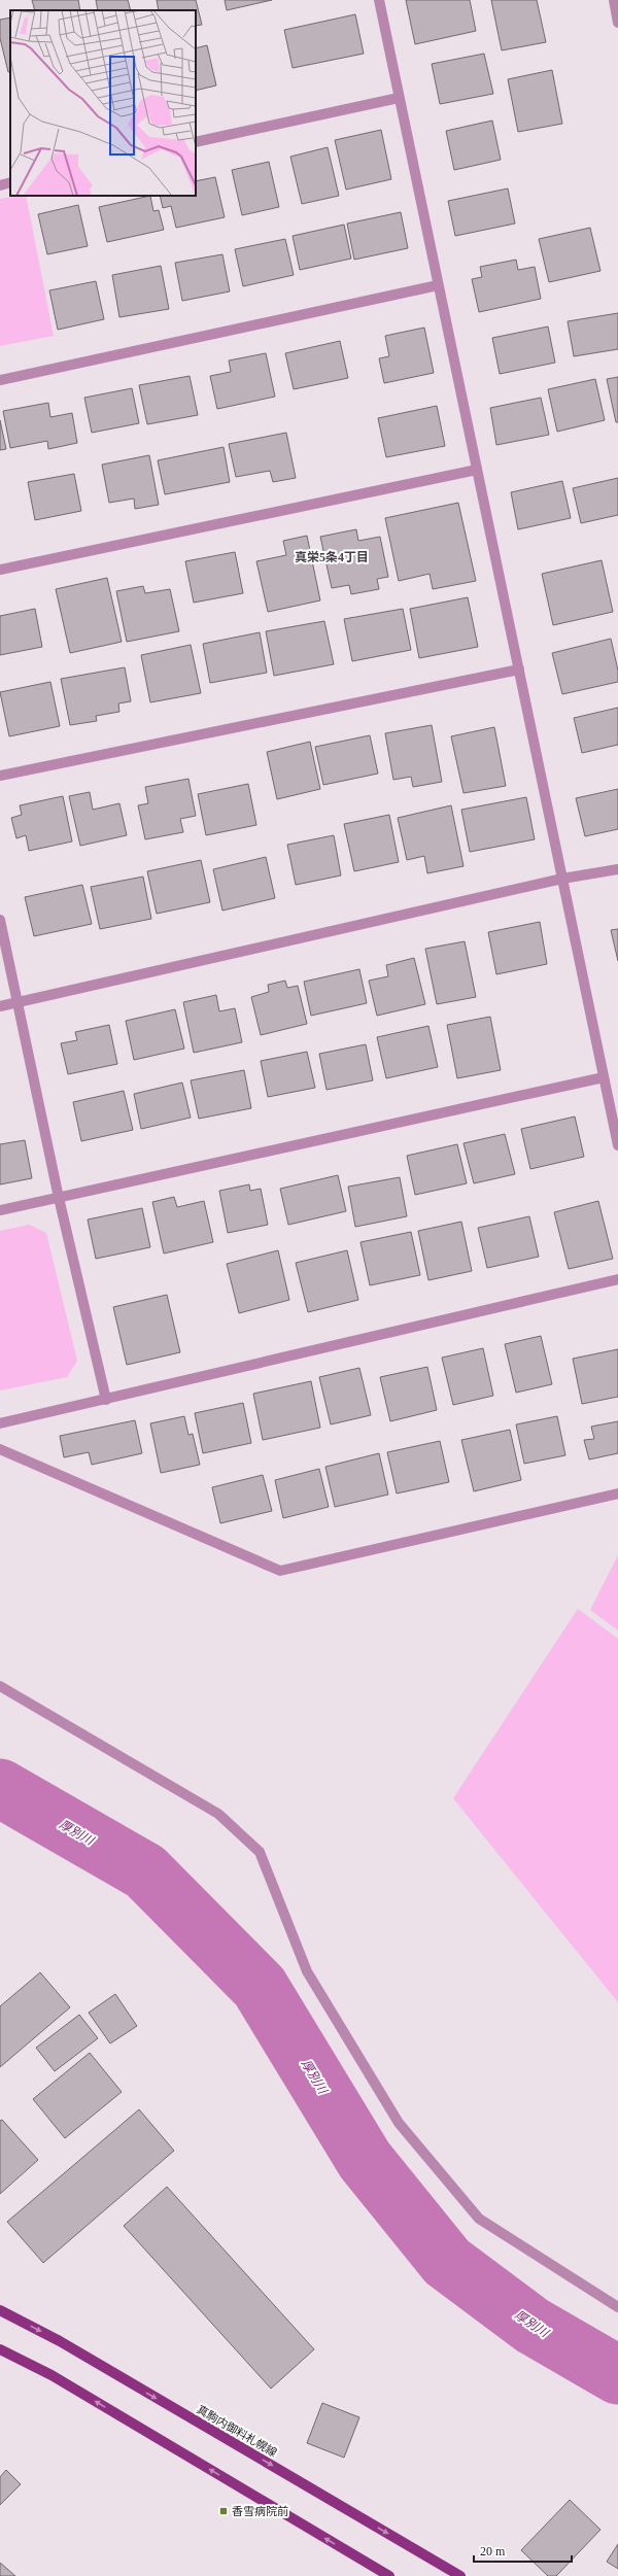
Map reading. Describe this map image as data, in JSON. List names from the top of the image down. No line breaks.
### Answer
{"streets":{"main road":["真駒内御料札幌線"]},"districts":["真栄5条4丁目"],"water":["厚別川"],"places":{"transit":["香雪病院前"]},"scale_bar":"20 m"}
